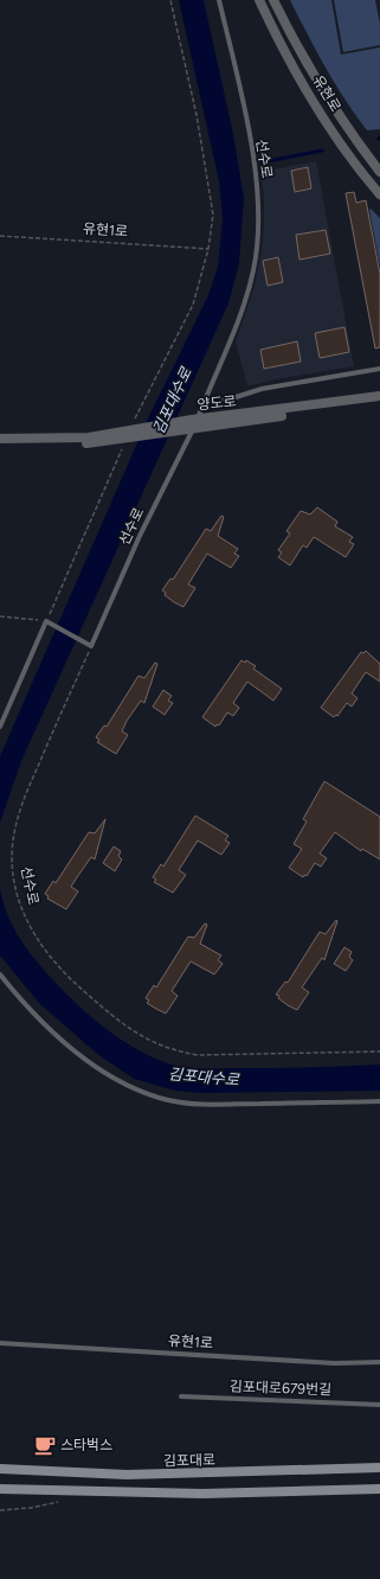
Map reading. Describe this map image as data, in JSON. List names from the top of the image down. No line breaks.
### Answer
{"streets":{"main road":["김포대로"],"street":["유현로","양도로"],"lane":["선수로","유현1로","김포대로679번길"]},"crossings":[["선수로","양도로"]],"water":["김포대수로"],"places":{"cafe":["스타벅스"]}}
